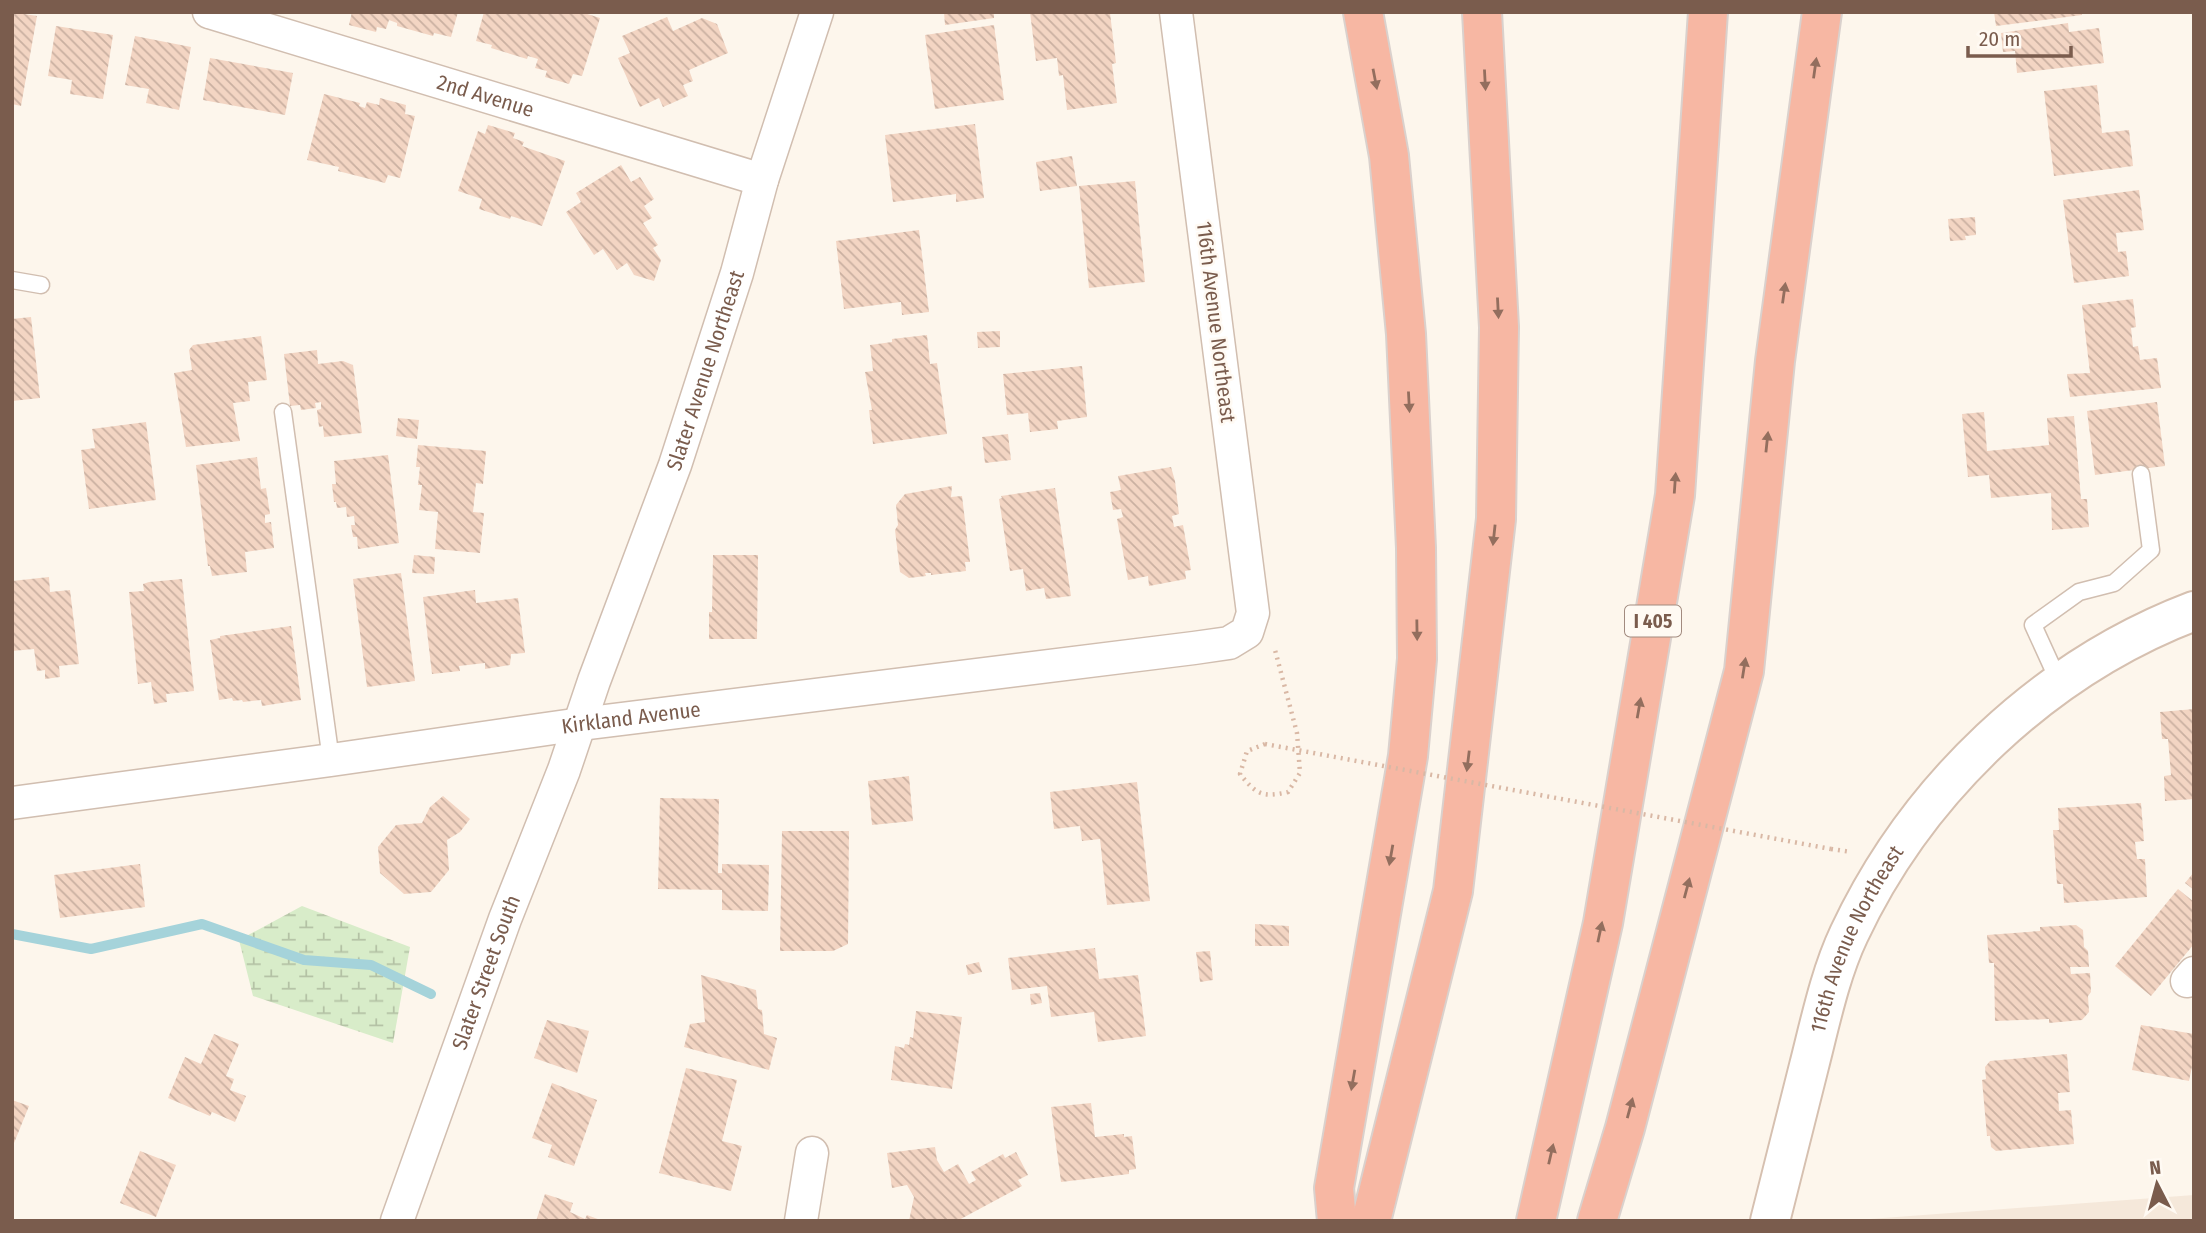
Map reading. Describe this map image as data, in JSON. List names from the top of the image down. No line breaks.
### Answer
{"streets":{"highway":["I 405"],"street":["2nd Avenue","116th Avenue Northeast","Slater Avenue Northeast","Kirkland Avenue","Slater Street South"]},"crossings":[["2nd Avenue","Slater Avenue Northeast"],["116th Avenue Northeast","Kirkland Avenue"],["Slater Avenue Northeast","Kirkland Avenue"],["Slater Avenue Northeast","Slater Street South"],["Kirkland Avenue","Slater Street South"]],"scale_bar":"20 m","north":"top"}
